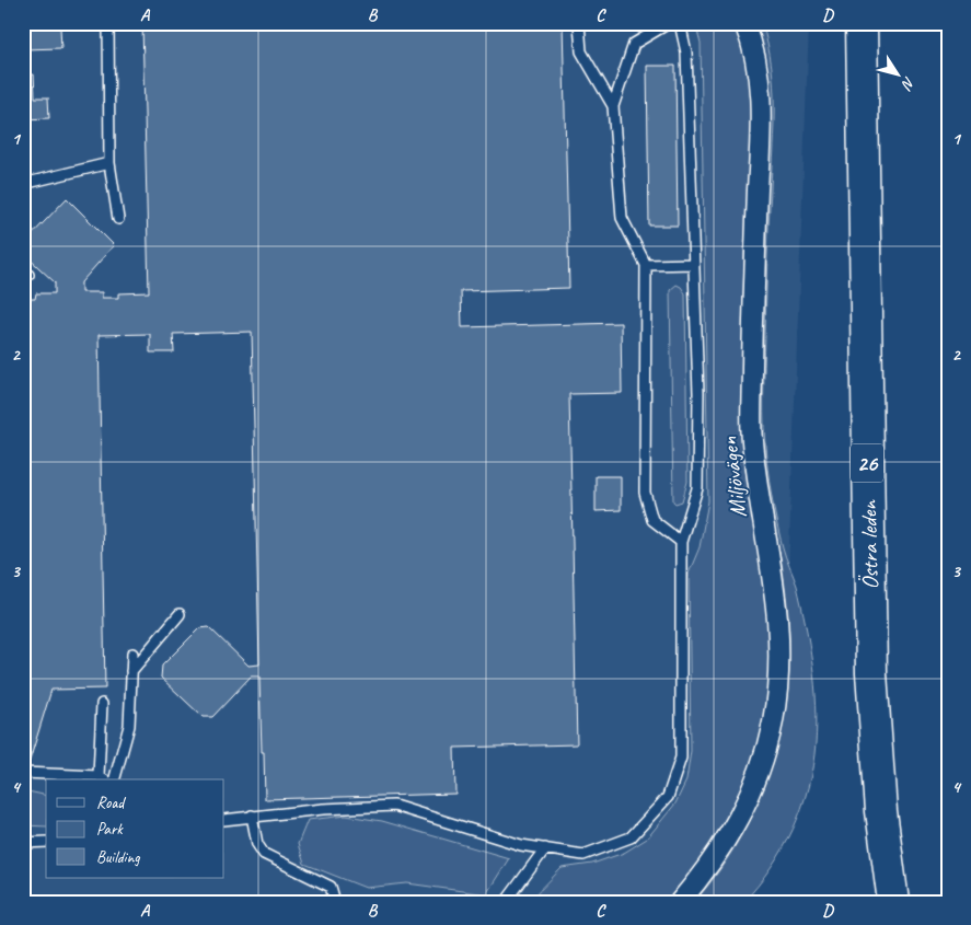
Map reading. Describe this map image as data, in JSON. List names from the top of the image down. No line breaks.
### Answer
{"streets":{"highway":["26","Östra leden"],"street":["Miljövägen"]},"legend":["Road","Park","Building"],"north":"bottom right","grid":{"columns":["A","B","C","D"],"rows":["1","2","3","4"]}}
